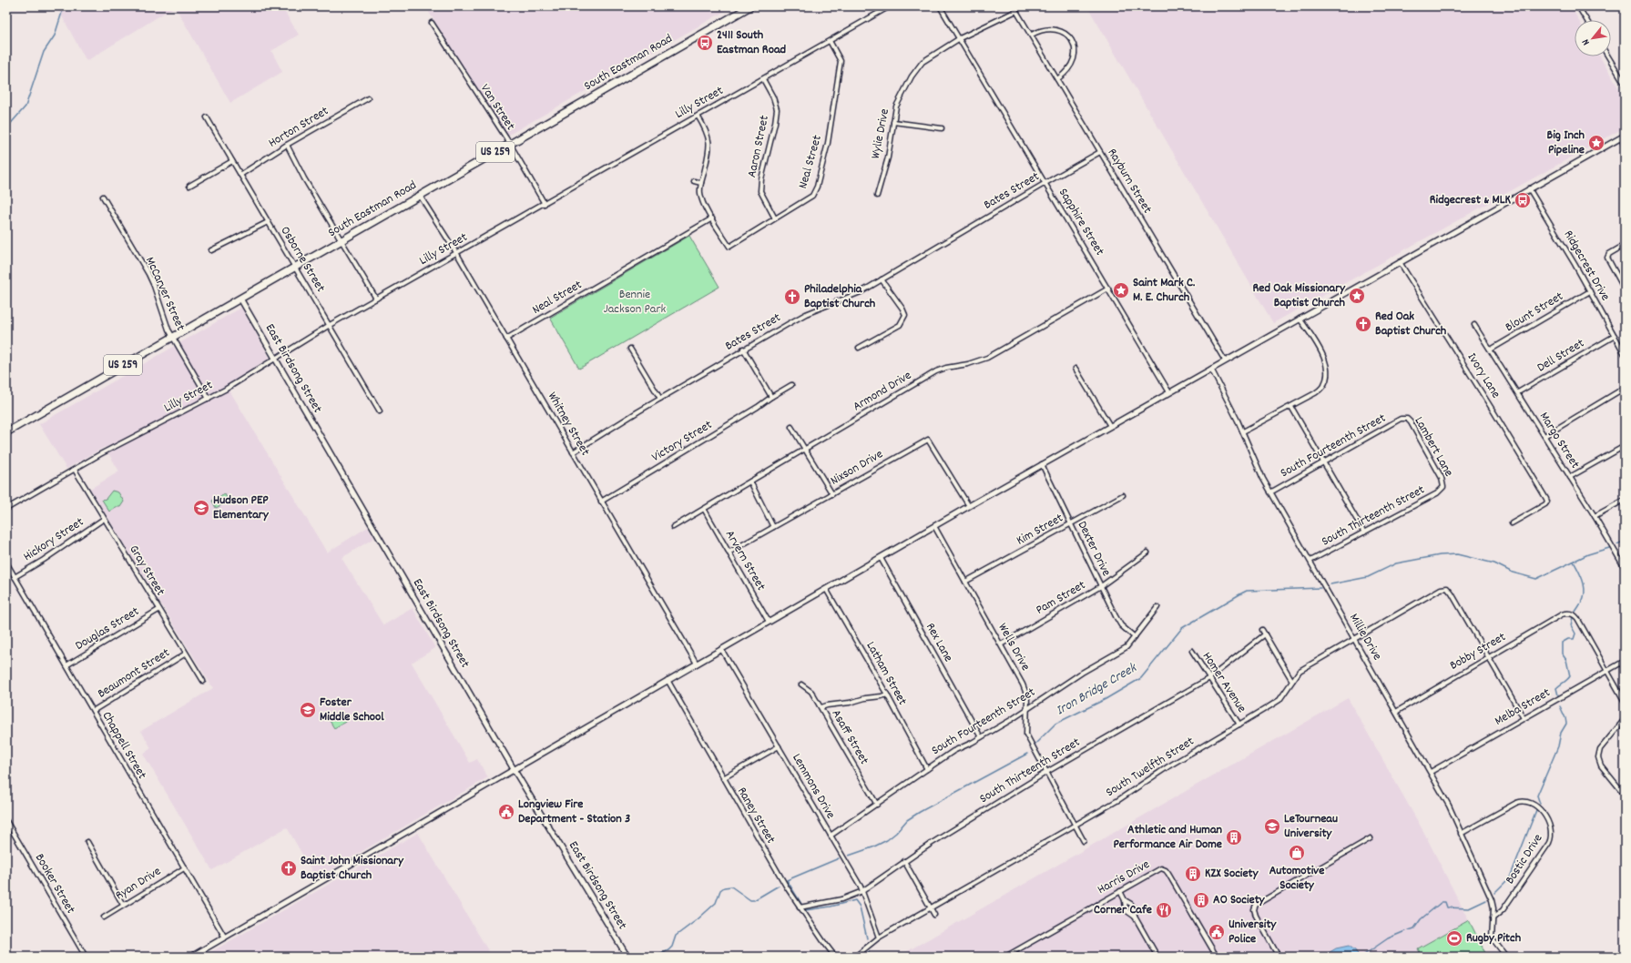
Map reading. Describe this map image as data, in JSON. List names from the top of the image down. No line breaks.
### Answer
{"streets":{"main road":["South Eastman Road","US 259"],"street":["Lilly Street","Van Street","Horton Street","Wylie Drive","Aaron Street","Neal Street","Rayburn Street","Bates Street","Sapphire Street","Osborne Street","Ridgecrest Drive","McCarver Street","Blount Street","Dell Street","East Birdsong Street","Ivory Lane","Armond Drive","Whitney Street","Margo Street","Victory Street","South Fourteenth Street","Lambert Lane","Nixson Drive","South Thirteenth Street","Kim Street","Hickory Street","Dexter Drive","Arvern Street","Gray Street","Pam Street","Douglas Street","Millie Drive","Rex Lane","Wells Drive","Bobby Street","Beaumont Street","Latham Street","Homer Avenue","Melba Street","Asaff Street","Chappell Street","South Twelfth Street","Lemmons Drive","Raney Street","Bostic Drive","Harris Drive","Booker Street","Ryan Drive"]},"crossings":[["South Eastman Road","Van Street"],["South Eastman Road","Osborne Street"],["South Eastman Road","McCarver Street"],["South Eastman Road","East Birdsong Street"],["South Eastman Road","Whitney Street"],["Lilly Street","Van Street"],["Lilly Street","Aaron Street"],["Lilly Street","Neal Street"],["Lilly Street","Osborne Street"],["Lilly Street","McCarver Street"],["Lilly Street","East Birdsong Street"],["Lilly Street","Whitney Street"],["Lilly Street","Gray Street"],["Horton Street","Osborne Street"],["Wylie Drive","Rayburn Street"],["Wylie Drive","Sapphire Street"],["Aaron Street","Neal Street"],["Neal Street","Whitney Street"],["Rayburn Street","Bates Street"],["Bates Street","Sapphire Street"],["Bates Street","Whitney Street"],["Sapphire Street","Armond Drive"],["Ridgecrest Drive","Blount Street"],["Ridgecrest Drive","Dell Street"],["Blount Street","Margo Street"],["Dell Street","Margo Street"],["Armond Drive","Arvern Street"],["Whitney Street","Victory Street"],["South Fourteenth Street","Lambert Lane"],["South Fourteenth Street","Dexter Drive"],["South Fourteenth Street","Millie Drive"],["South Fourteenth Street","Rex Lane"],["South Fourteenth Street","Wells Drive"],["South Fourteenth Street","Latham Street"],["South Fourteenth Street","Asaff Street"],["South Fourteenth Street","Lemmons Drive"],["Lambert Lane","South Thirteenth Street"],["Nixson Drive","Arvern Street"],["South Thirteenth Street","Millie Drive"],["South Thirteenth Street","Wells Drive"],["South Thirteenth Street","Homer Avenue"],["South Thirteenth Street","Lemmons Drive"],["South Thirteenth Street","Raney Street"],["Kim Street","Dexter Drive"],["Kim Street","Wells Drive"],["Hickory Street","Gray Street"],["Hickory Street","Chappell Street"],["Dexter Drive","Pam Street"],["Gray Street","Douglas Street"],["Gray Street","Beaumont Street"],["Pam Street","Wells Drive"],["Douglas Street","Chappell Street"],["Millie Drive","Bobby Street"],["Millie Drive","Melba Street"],["Millie Drive","South Twelfth Street"],["Millie Drive","Bostic Drive"],["Wells Drive","South Twelfth Street"],["Bobby Street","Melba Street"],["Bobby Street","South Twelfth Street"],["Beaumont Street","Chappell Street"],["Homer Avenue","South Twelfth Street"],["Chappell Street","Ryan Drive"],["South Twelfth Street","Lemmons Drive"]],"water":["Iron Bridge Creek"],"parks":["Bennie Jackson Park"],"places":{"bus stop":["2411 South Eastman Road","Ridgecrest & MLK"],"place":["Big Inch Pipeline","Saint Mark C. M. E. Church","Red Oak Missionary Baptist Church"],"church":["Philadelphia Baptist Church","Red Oak Baptist Church","Saint John Missionary Baptist Church"],"school or university":["Hudson PEP Elementary","Foster Middle School","LeTourneau University"],"public building":["Longview Fire Department - Station 3","University Police"],"building":["Athletic and Human Performance Air Dome","KZX Society","AO Society"],"shop":["Automotive Society"],"restaurant":["Corner Cafe"],"sports":["Rugby Pitch"]},"north":"bottom left"}
